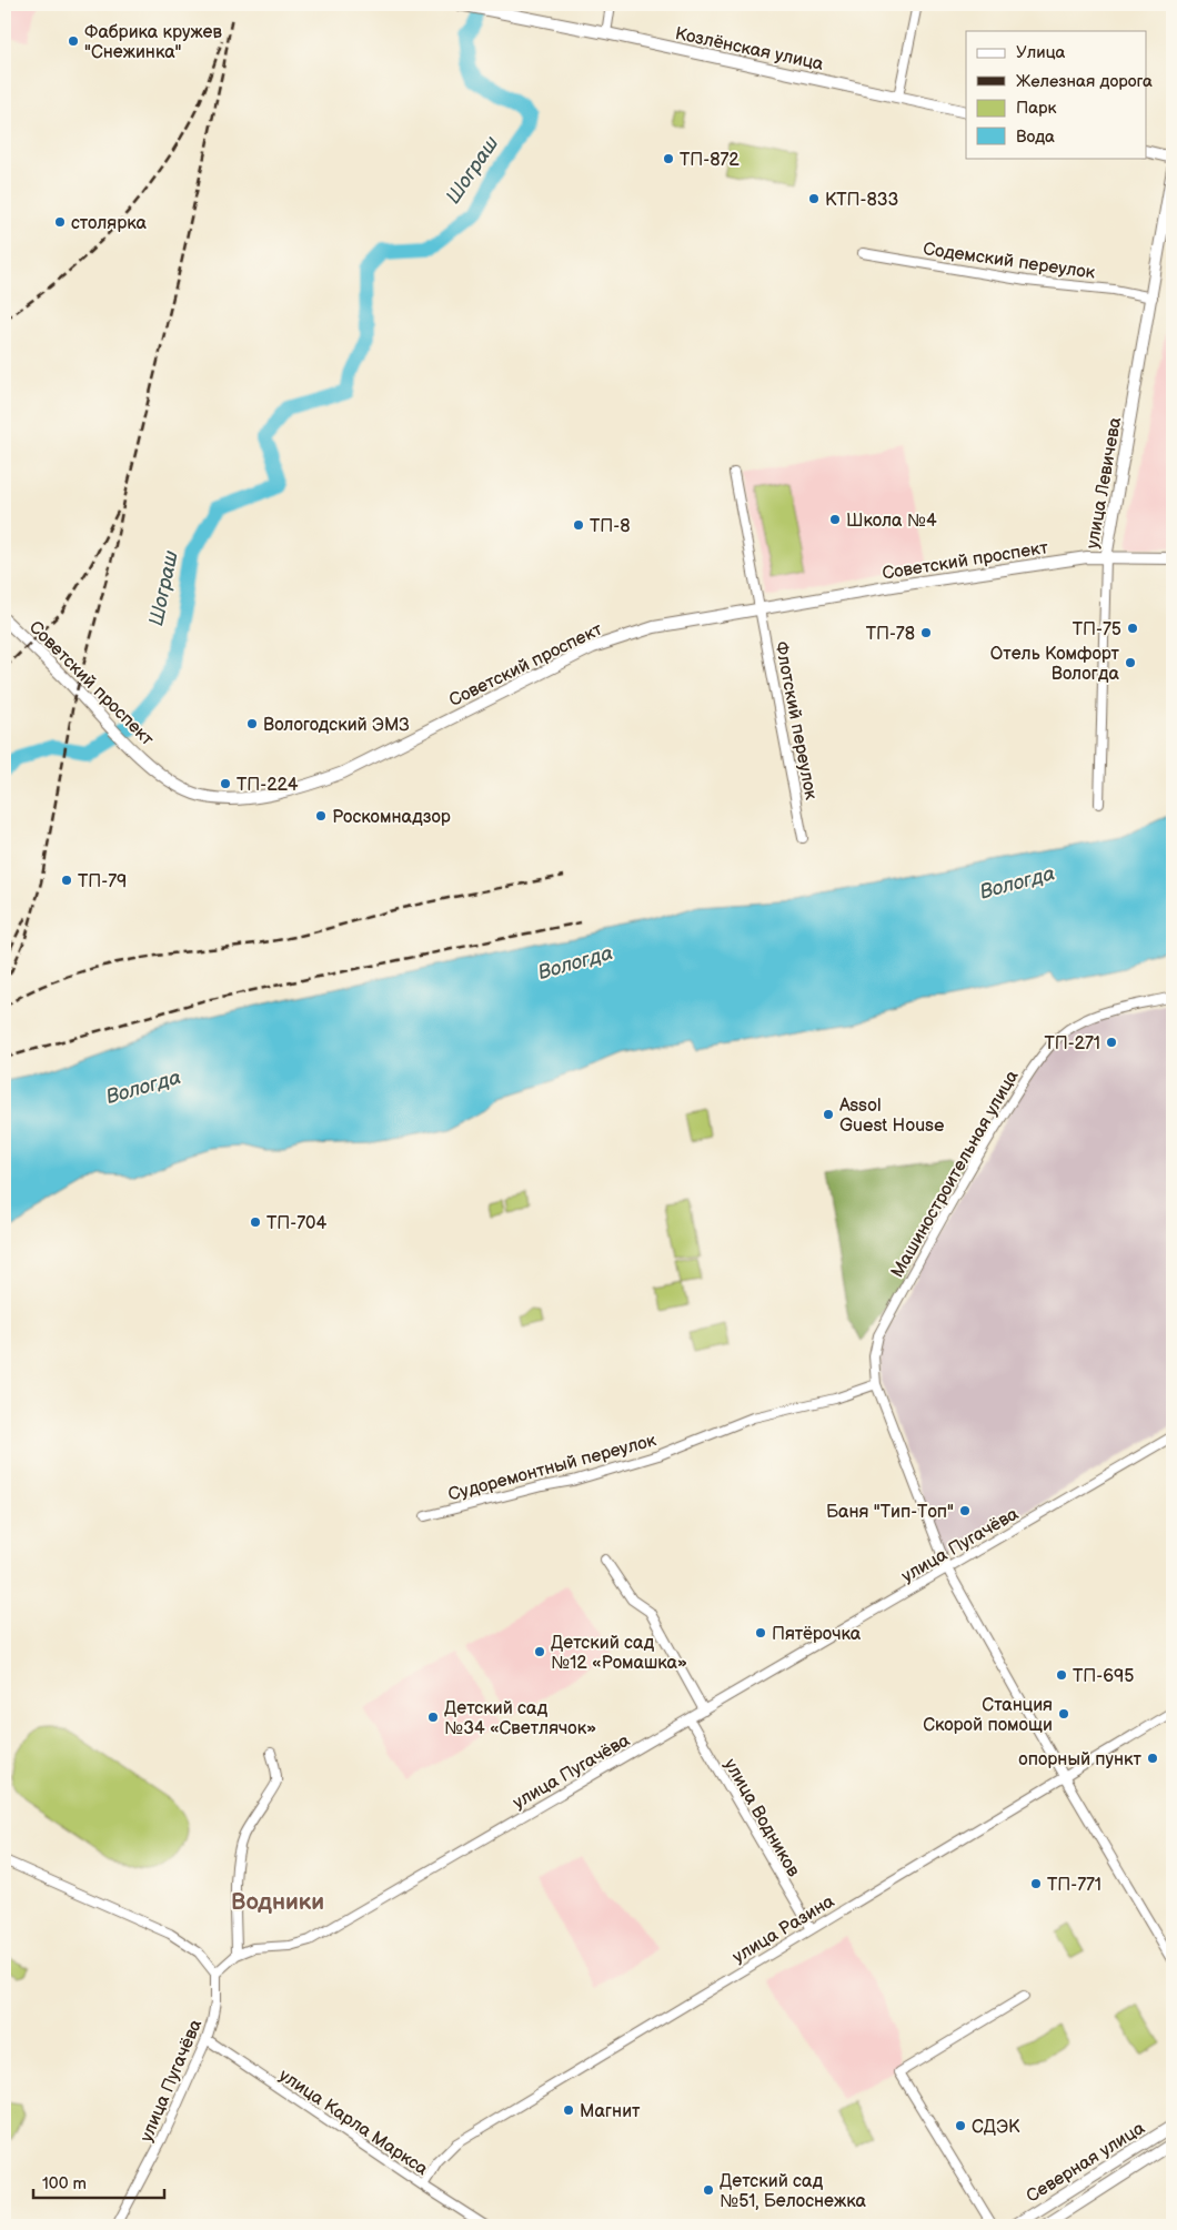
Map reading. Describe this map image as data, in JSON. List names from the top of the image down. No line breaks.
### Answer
{"streets":{"street":["Козлёнская улица","Содемский переулок","улица Левичева","Советский проспект","Флотский переулок","Машиностроительная улица","Судоремонтный переулок","улица Пугачёва","улица Водников","улица Разина","улица Карла Маркса","Северная улица"]},"crossings":[["Содемский переулок","улица Левичева"],["улица Левичева","Советский проспект"],["Советский проспект","Флотский переулок"],["Машиностроительная улица","Судоремонтный переулок"],["Машиностроительная улица","улица Пугачёва"],["Машиностроительная улица","улица Разина"],["улица Пугачёва","улица Водников"],["улица Пугачёва","улица Карла Маркса"],["улица Водников","улица Разина"],["улица Разина","улица Карла Маркса"]],"districts":["Водники"],"water":["Шограш","Вологда"],"places":["Фабрика кружев \"Снежинка\"","ТП-872","КТП-833","столярка","Школа №4","ТП-8","ТП-75","ТП-78","Отель Комфорт Вологда","Вологодский ЭМЗ","ТП-224","Роскомнадзор","ТП-79","ТП-271","Assol Guest House","ТП-704","Баня \"Тип-Топ\"","Пятёрочка","Детский сад №12 «Ромашка»","ТП-695","Станция Скорой помощи","Детский сад №34 «Светлячок»","опорный пункт","ТП-771","Магнит","СДЭК","Детский сад №51, Белоснежка"],"legend":["Улица","Железная дорога","Парк","Вода"],"scale_bar":"100 m"}
